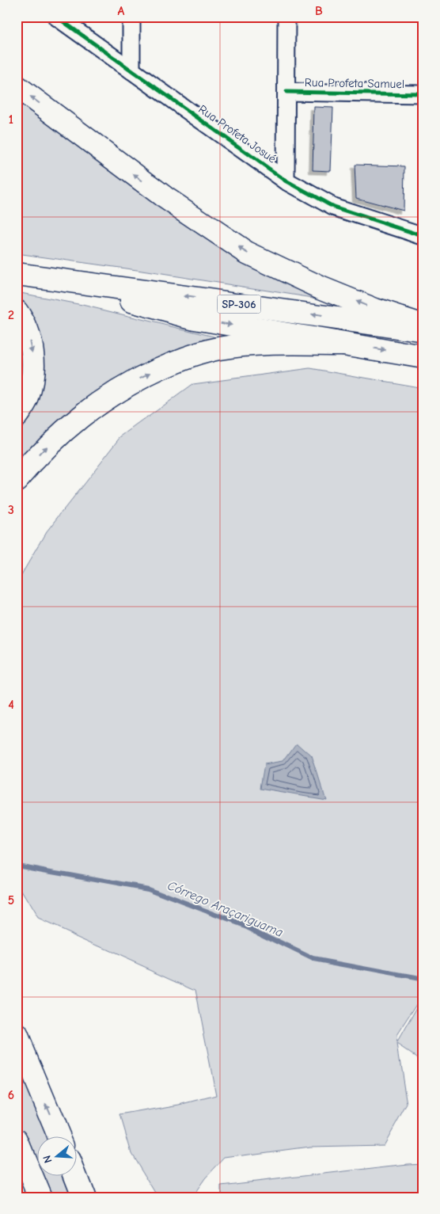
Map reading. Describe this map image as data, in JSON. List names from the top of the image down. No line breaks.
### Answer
{"streets":{"highway":["SP-306"],"street":["Rua Profeta Samuel","Rua Profeta Josué"]},"water":["Córrego Araçariguama"],"north":"left","grid":{"columns":["A","B"],"rows":["1","2","3","4","5","6"]}}
